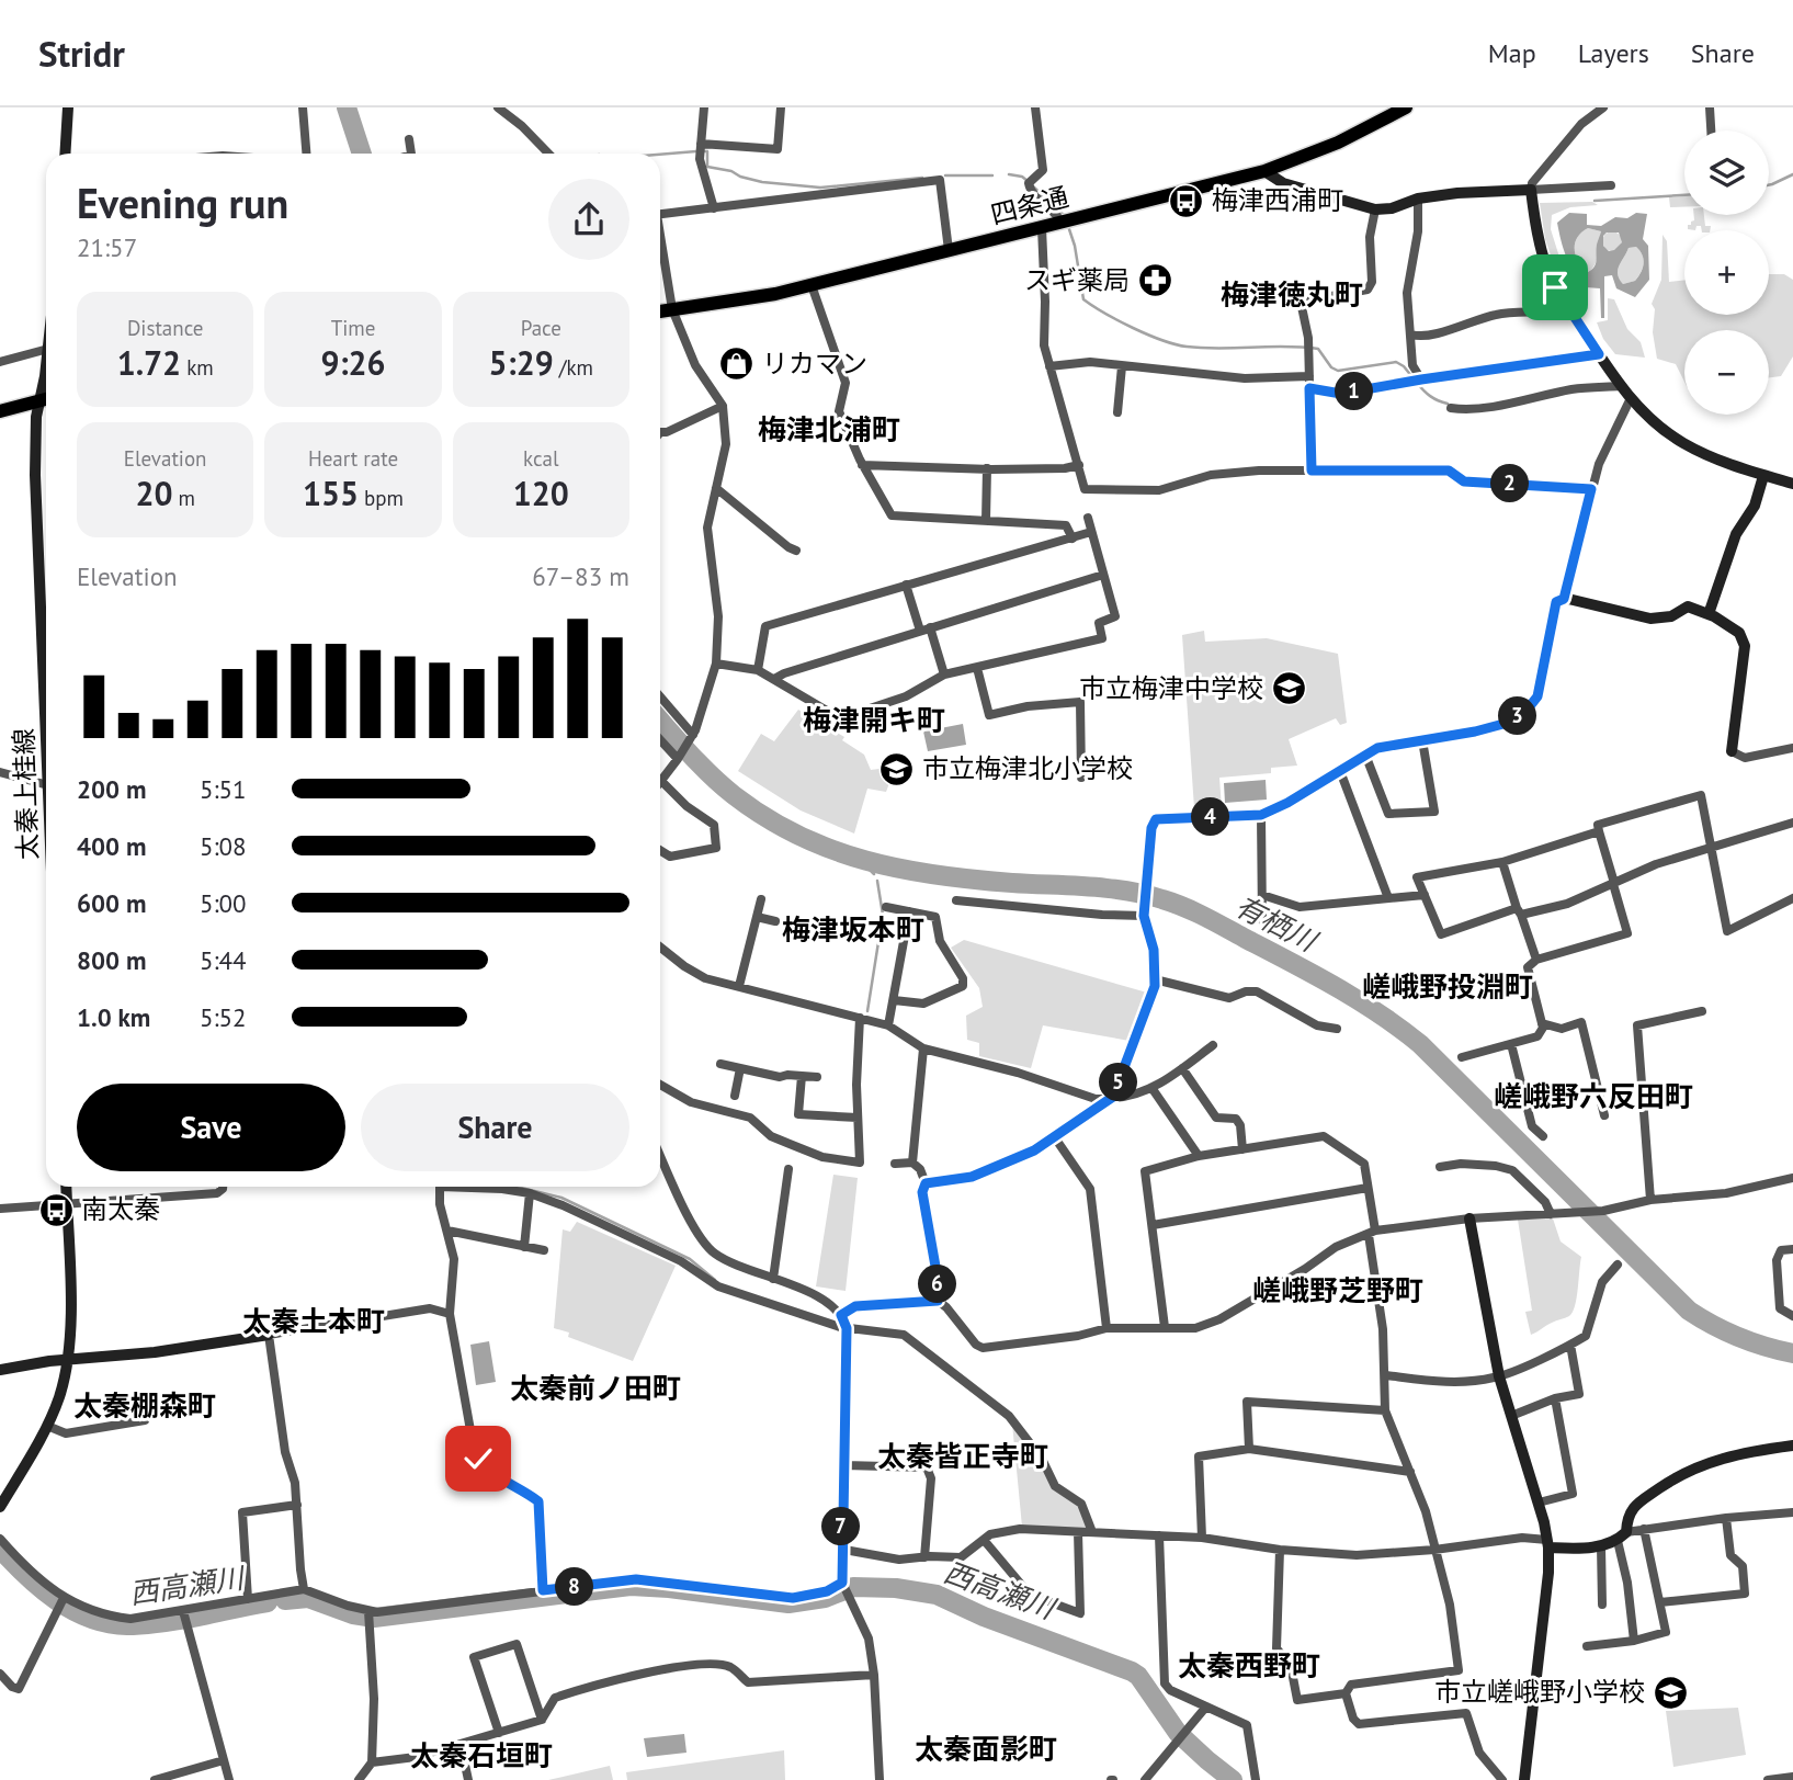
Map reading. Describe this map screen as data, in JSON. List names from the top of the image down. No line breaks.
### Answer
{"streets":{"main road":["四条通","太秦上桂線"]},"districts":["梅津徳丸町","梅津北浦町","梅津開キ町","梅津坂本町","嵯峨野投淵町","嵯峨野六反田町","嵯峨野芝野町","太秦土本町","太秦前ノ田町","太秦棚森町","太秦皆正寺町","太秦西野町","太秦面影町","太秦石垣町"],"water":["有栖川","西高瀬川"],"places":{"bus stop":["梅津西浦町","南太秦"],"pharmacy":["スギ薬局"],"shop":["リカマン"],"school or university":["市立梅津中学校","市立梅津北小学校","市立嵯峨野小学校"]},"page":{"header":"Stridr","nav":["Map","Layers","Share"],"map_buttons":["+","−"],"heading":["Evening run","21:57"],"stats":[["Distance","1.72 km"],["Time","9:26"],["Pace","5:29 /km"],["Elevation","20 m"],["Heart rate","155 bpm"],["kcal","120"]],"pins":["1","2","3","4","5","6","7","8"],"chart":["Elevation","67–83 m"],"list":[{"name":"200 m","note":"5:51"},{"name":"400 m","note":"5:08"},{"name":"600 m","note":"5:00"},{"name":"800 m","note":"5:44"},{"name":"1.0 km","note":"5:52"}],"buttons":["Save","Share"]}}
